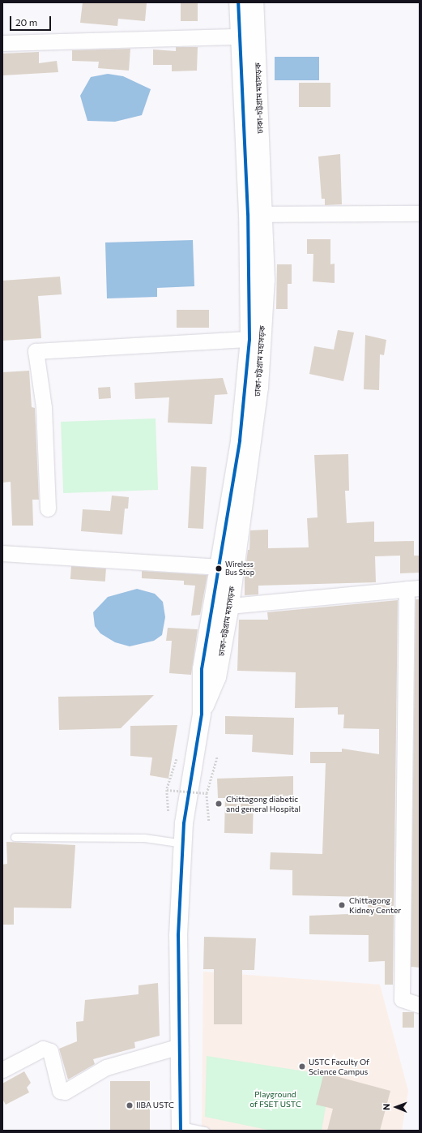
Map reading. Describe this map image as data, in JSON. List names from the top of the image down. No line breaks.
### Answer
{"streets":{"highway":["ঢাকা-চট্টগ্রাম মহাসড়ক"]},"parks":["Playground of FSET USTC"],"places":["Wireless Bus Stop","Chittagong diabetic and general Hospital","Chittagong Kidney Center","USTC Faculty Of Science Campus","IIBA USTC"],"scale_bar":"20 m","north":"left"}
